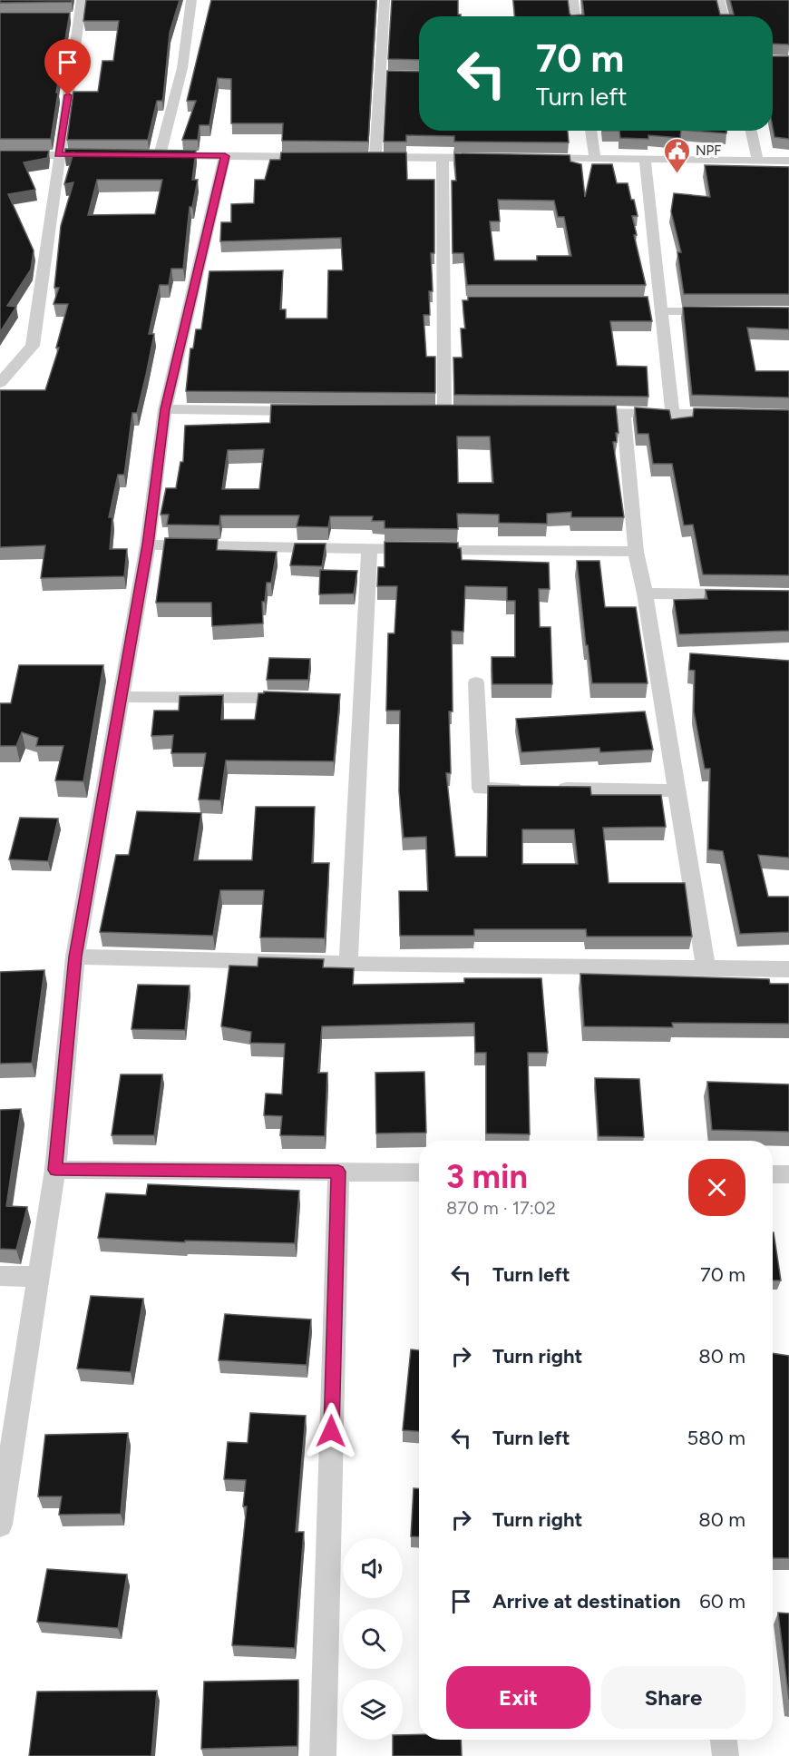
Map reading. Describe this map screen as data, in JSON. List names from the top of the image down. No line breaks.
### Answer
{"places":{"public building":["NPF"]},"page":{"turn":["70 m","Turn left"],"heading":["3 min","870 m · 17:02"],"list":[{"name":"Turn left","value":"70 m"},{"name":"Turn right","value":"80 m"},{"name":"Turn left","value":"580 m"},{"name":"Turn right","value":"80 m"},{"name":"Arrive at destination","value":"60 m"}],"buttons":["Exit","Share"]}}
